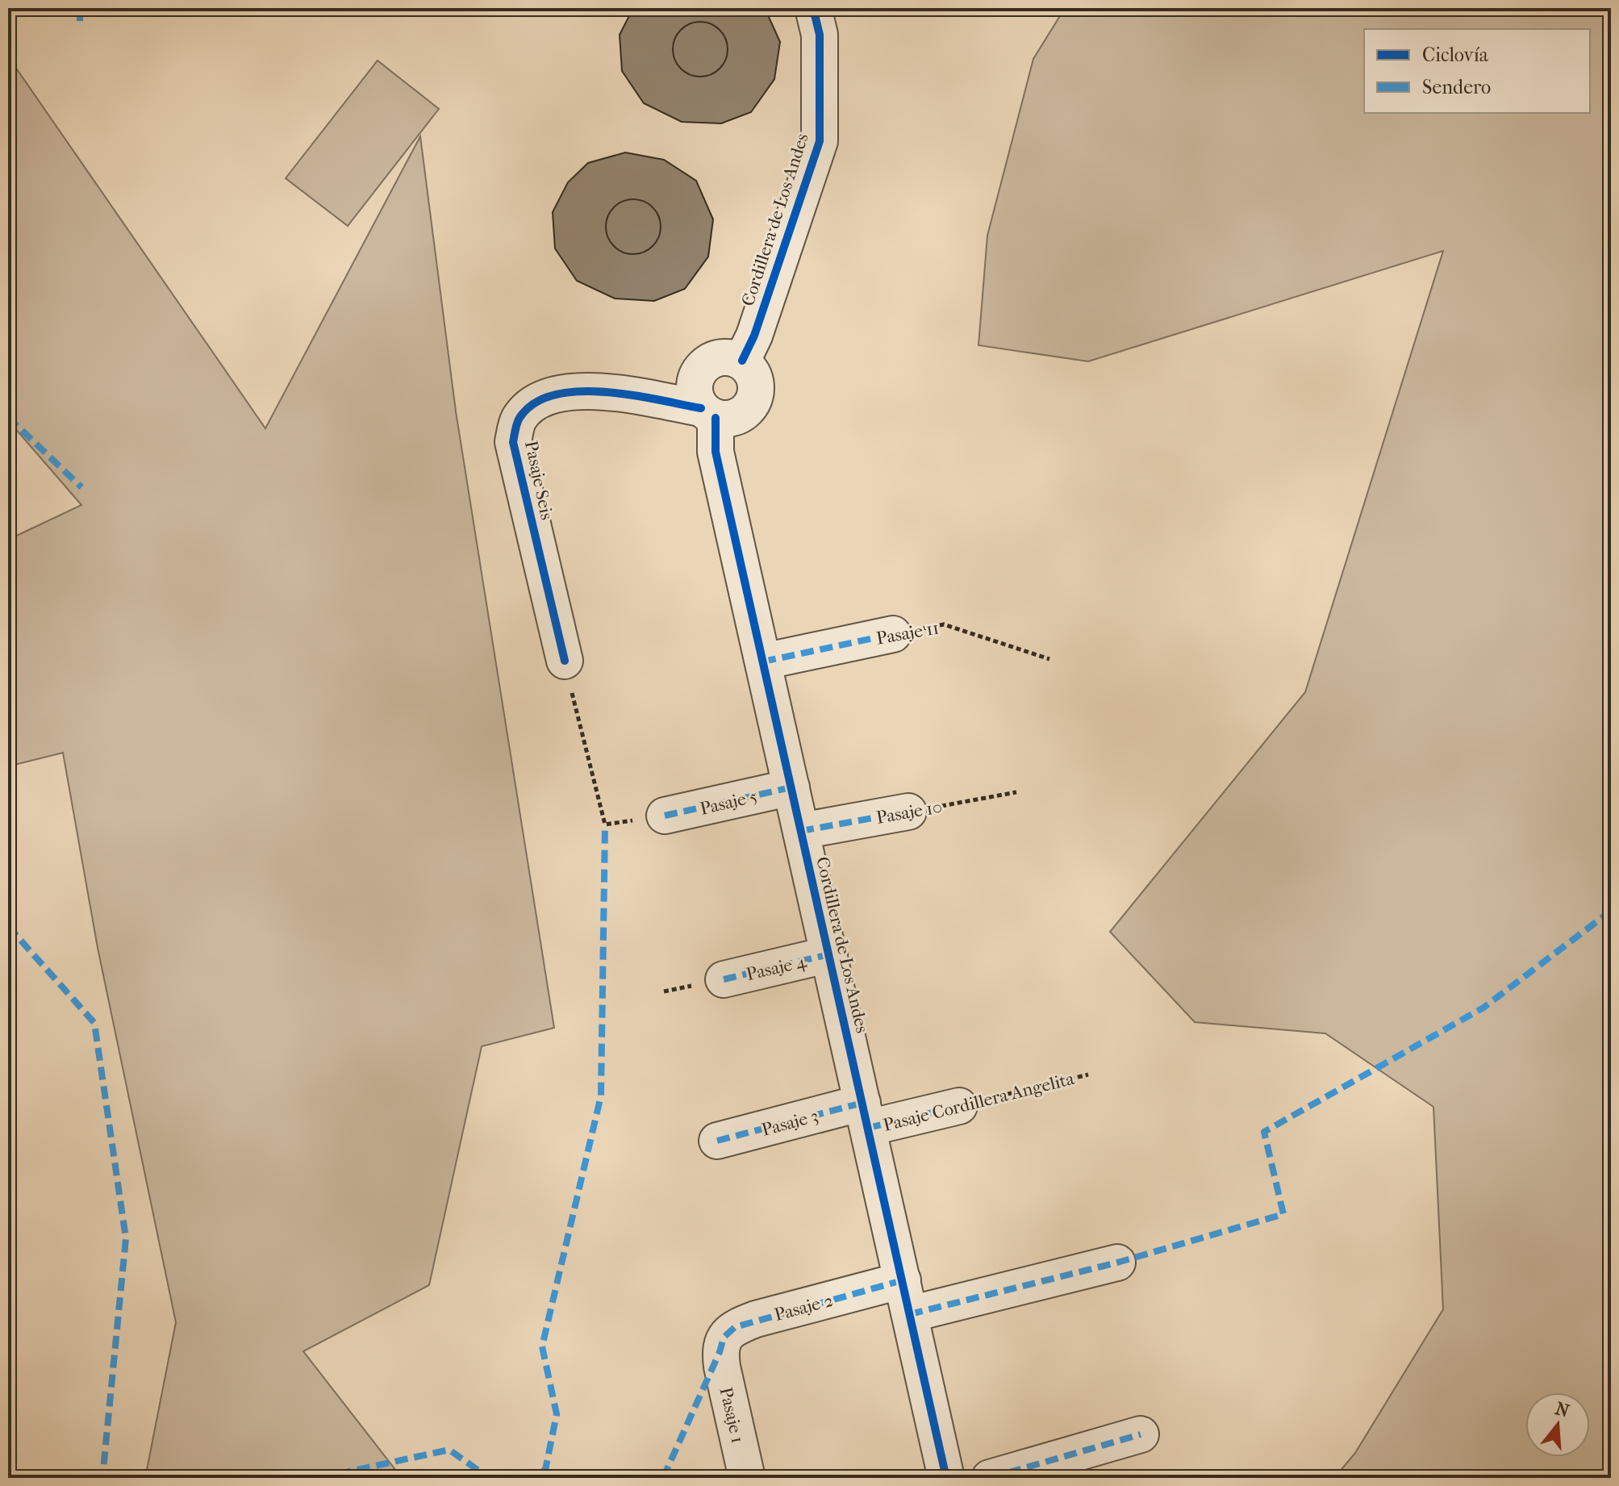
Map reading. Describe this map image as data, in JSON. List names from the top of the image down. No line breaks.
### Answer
{"streets":{"street":["Cordillera de Los Andes","Pasaje Seis","Pasaje 11","Pasaje 5","Pasaje 10","Pasaje 4","Pasaje Cordillera Angelita","Pasaje 3","Pasaje 2","Pasaje 1"]},"crossings":[["Cordillera de Los Andes","Pasaje Seis"],["Cordillera de Los Andes","Pasaje 11"],["Cordillera de Los Andes","Pasaje 5"],["Cordillera de Los Andes","Pasaje 10"],["Cordillera de Los Andes","Pasaje 4"],["Cordillera de Los Andes","Pasaje Cordillera Angelita"],["Cordillera de Los Andes","Pasaje 3"],["Cordillera de Los Andes","Pasaje 2"],["Pasaje Cordillera Angelita","Pasaje 3"],["Pasaje 2","Pasaje 1"]],"legend":["Ciclovía","Sendero"],"north":"top"}
